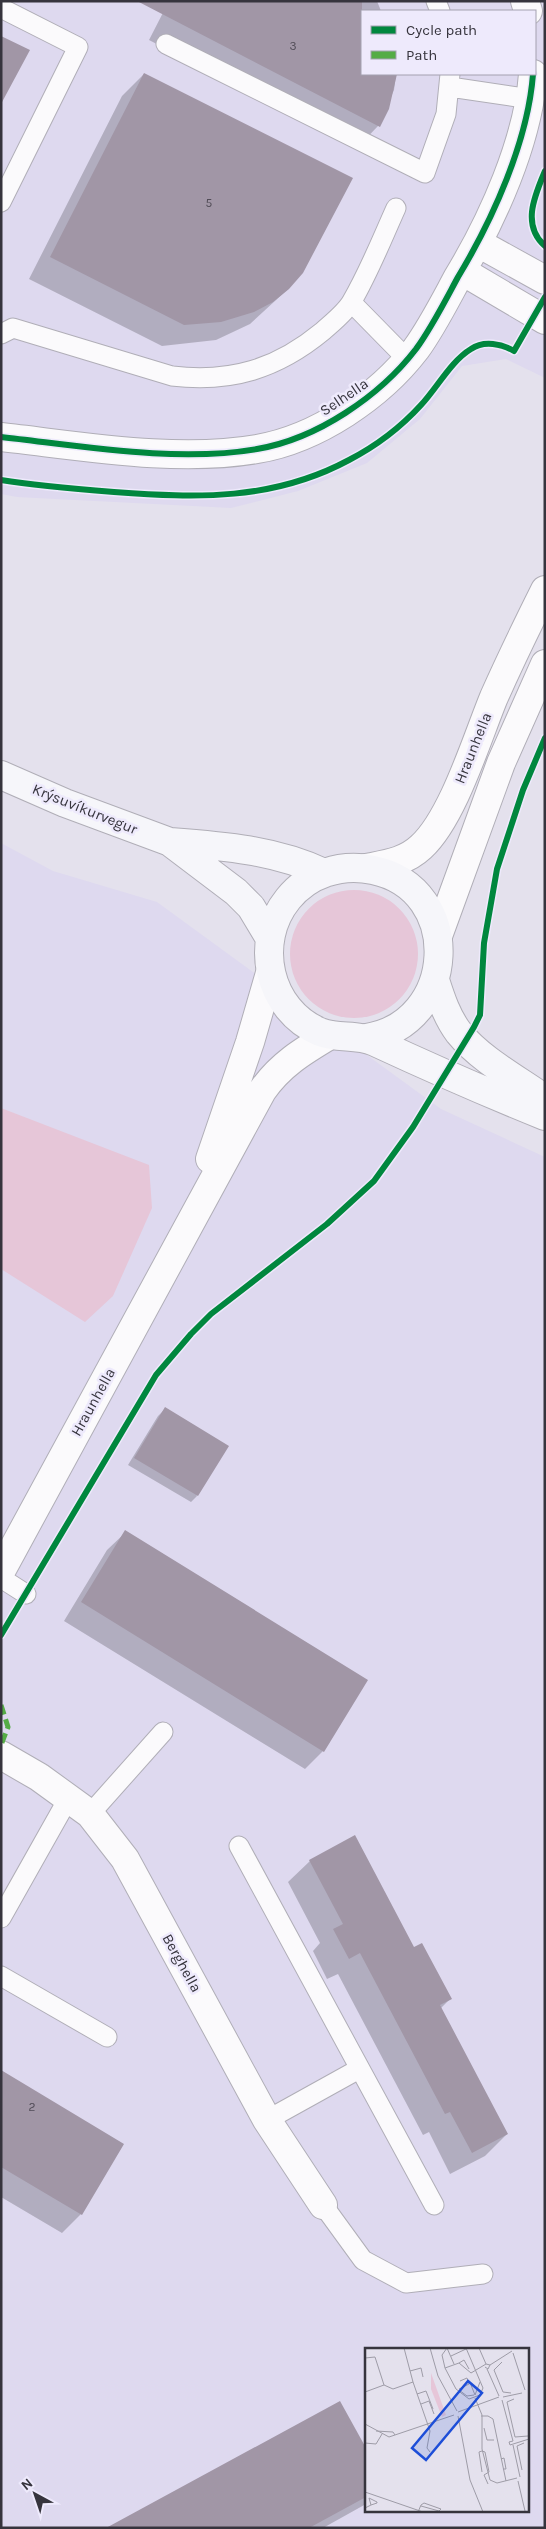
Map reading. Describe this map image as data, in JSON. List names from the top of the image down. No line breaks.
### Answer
{"streets":{"main road":["Krýsuvíkurvegur"],"street":["Selhella","Hraunhella","Berghella"]},"crossings":[["Hraunhella","Krýsuvíkurvegur"]],"house_numbers":["3","5","2"],"legend":["Cycle path","Path"],"north":"top left"}
